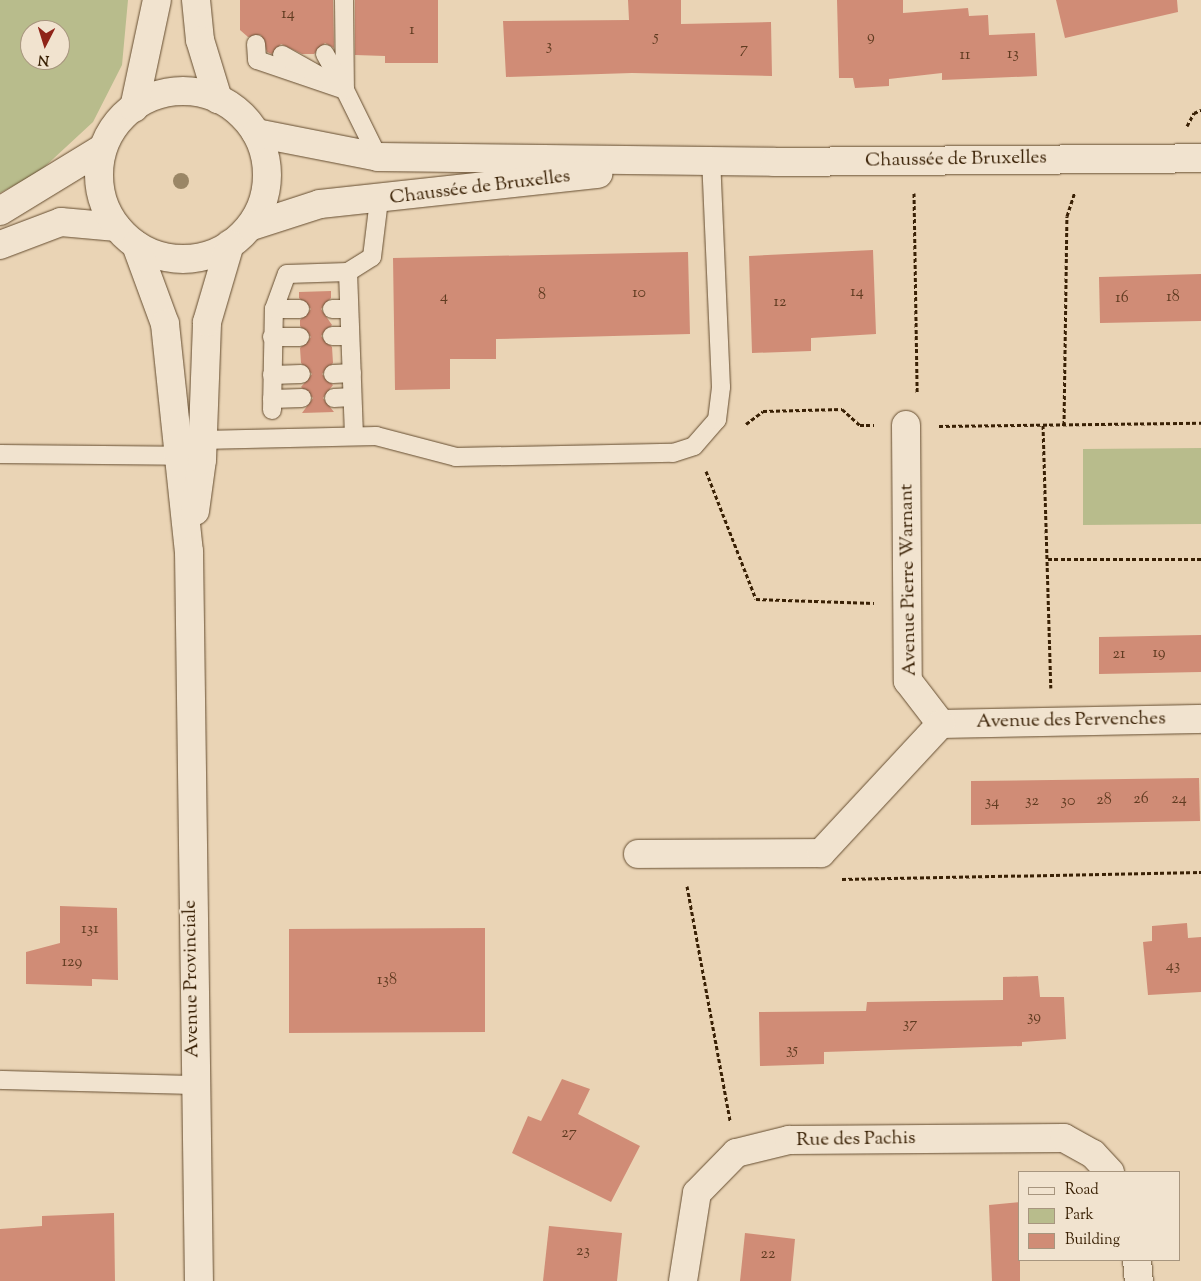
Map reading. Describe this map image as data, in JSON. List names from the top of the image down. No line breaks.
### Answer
{"streets":{"main road":["Chaussée de Bruxelles","Avenue Pierre Warnant","Avenue des Pervenches","Avenue Provinciale","Rue des Pachis"]},"crossings":[["Avenue Pierre Warnant","Avenue des Pervenches"]],"house_numbers":["14","1","5","9","3","7","13","11","14","10","8","4","18","16","12","19","21","26","24","28","32","30","34","131","129","43","138","39","37","35","27","23","22"],"legend":["Road","Park","Building"],"north":"bottom"}
